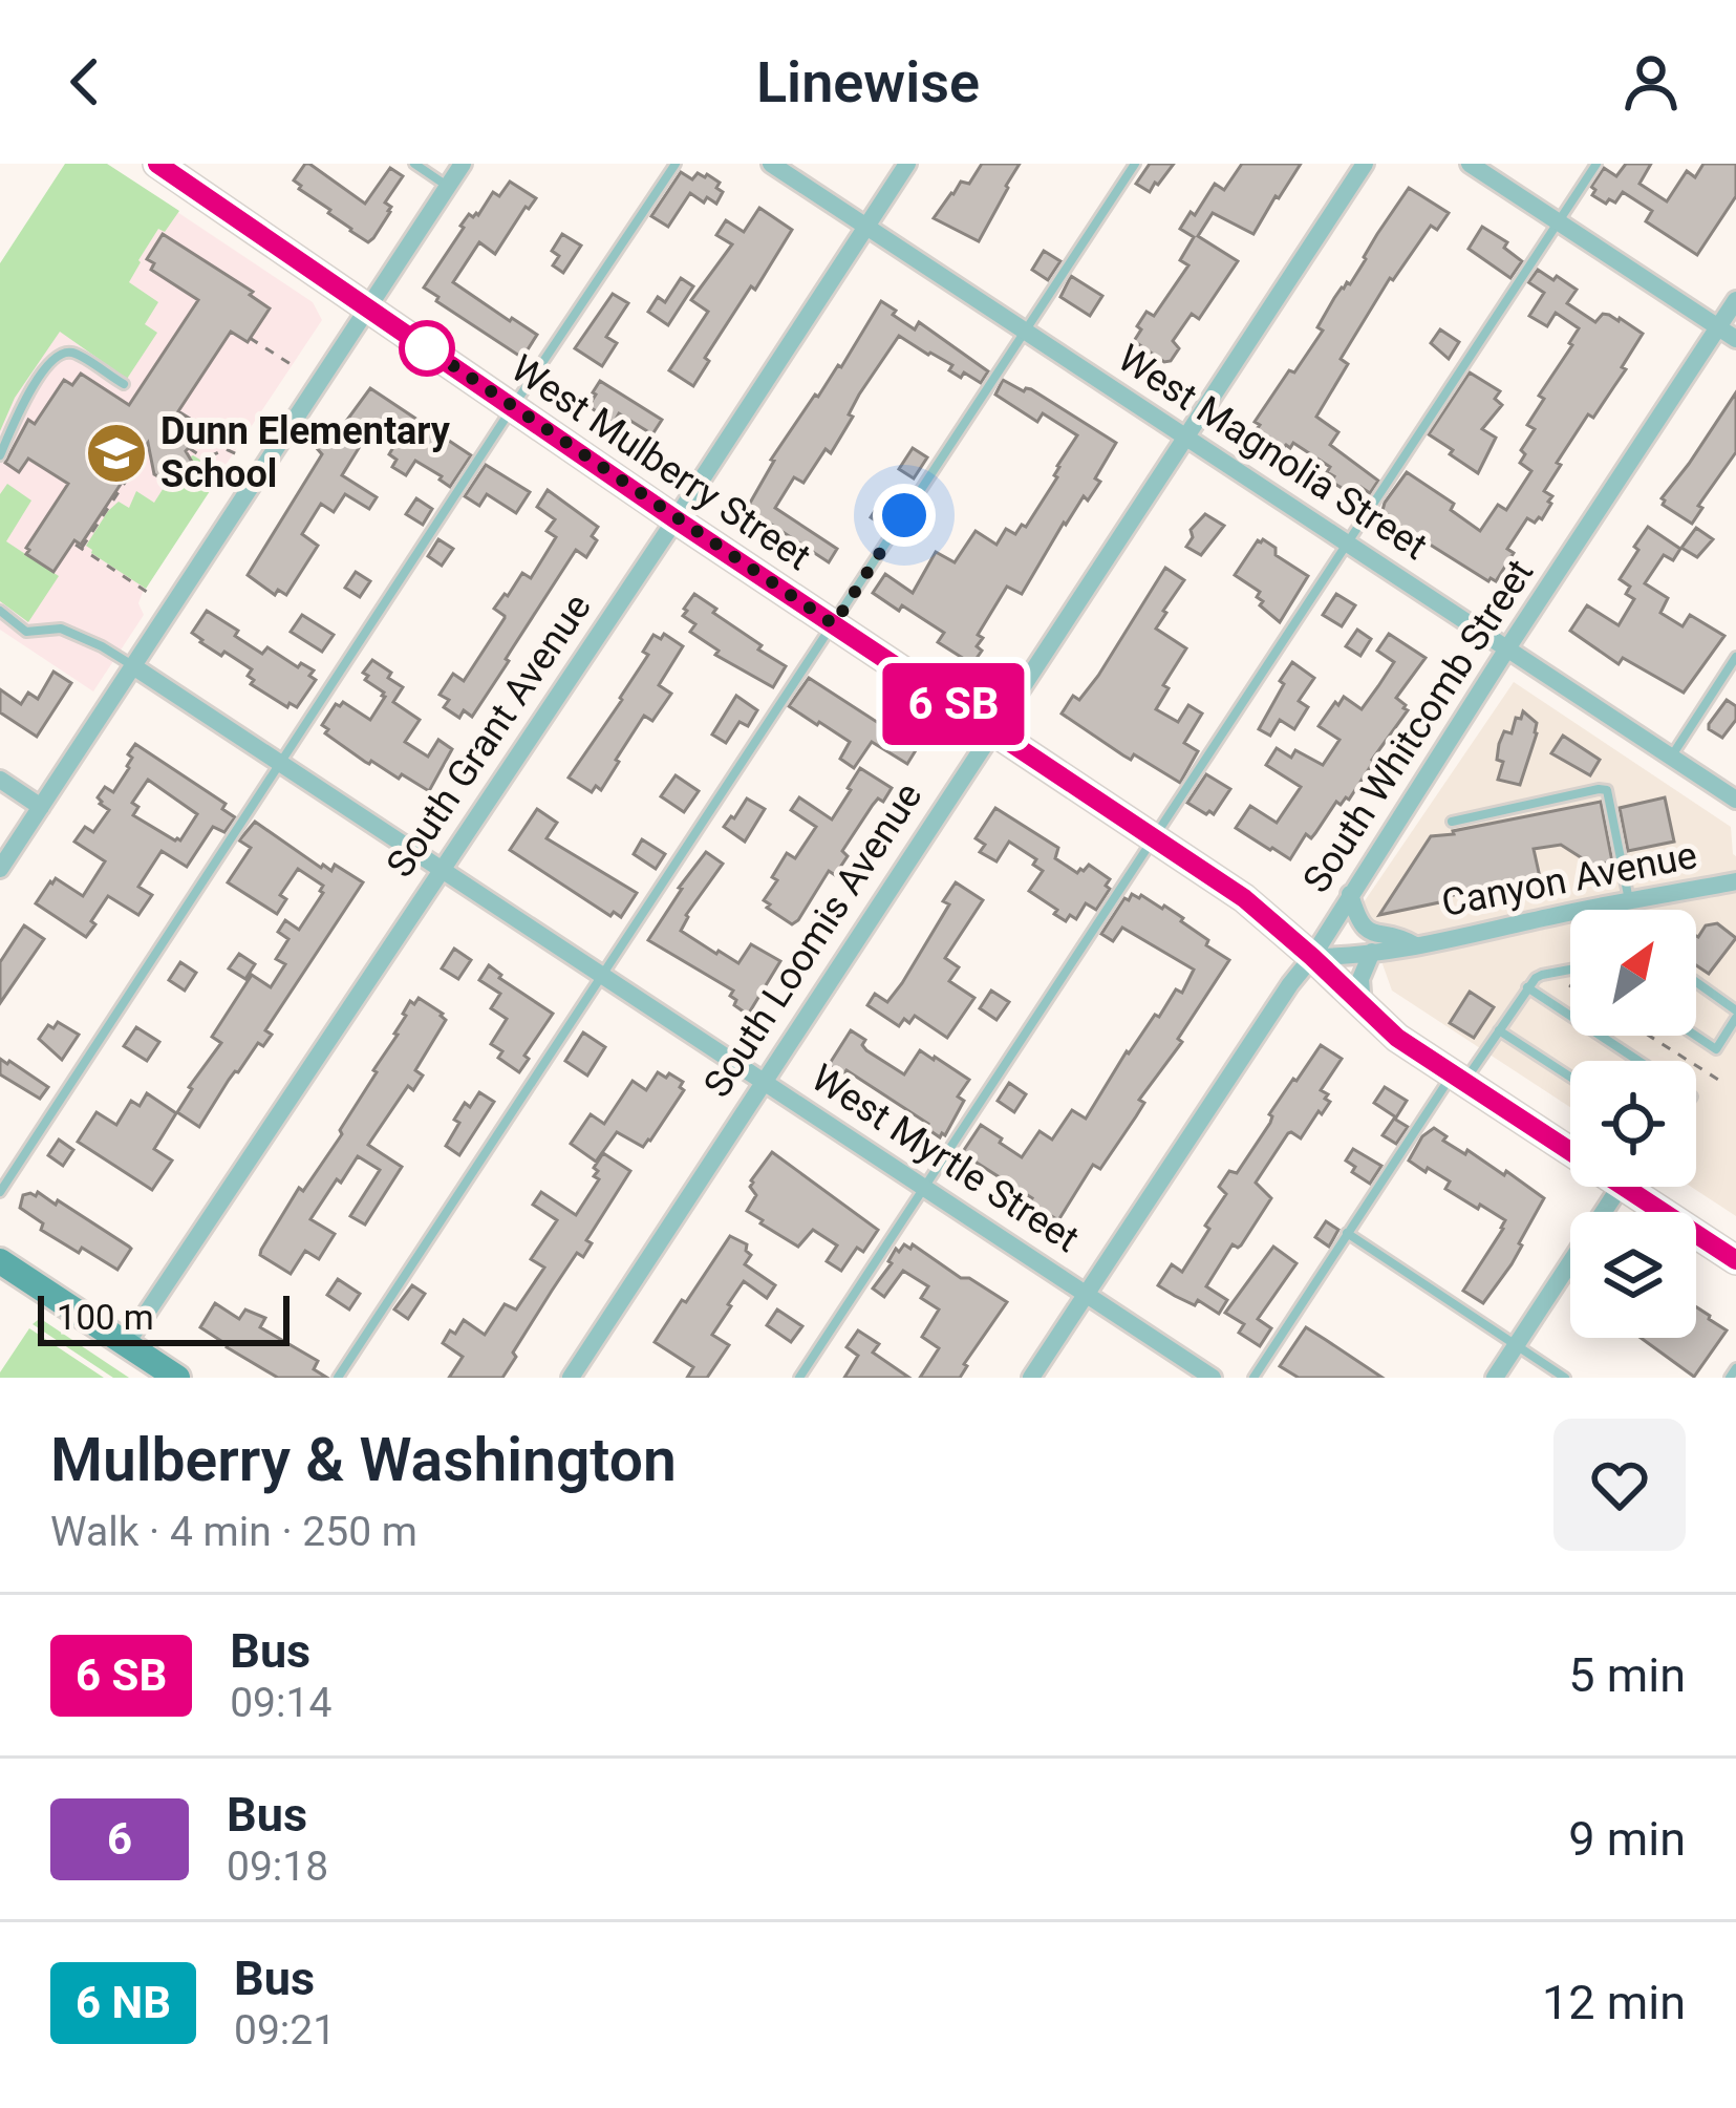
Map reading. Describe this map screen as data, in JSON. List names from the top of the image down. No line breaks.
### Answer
{"streets":{"main road":["West Mulberry Street"],"street":["West Magnolia Street","South Whitcomb Street","South Grant Avenue","Canyon Avenue","South Loomis Avenue","West Myrtle Street"]},"crossings":[["West Magnolia Street","South Whitcomb Street"],["West Magnolia Street","South Grant Avenue"],["West Magnolia Street","South Loomis Avenue"],["West Mulberry Street","South Whitcomb Street"],["West Mulberry Street","South Grant Avenue"],["West Mulberry Street","Canyon Avenue"],["West Mulberry Street","South Loomis Avenue"],["South Whitcomb Street","Canyon Avenue"],["South Whitcomb Street","West Myrtle Street"],["South Grant Avenue","West Myrtle Street"],["South Loomis Avenue","West Myrtle Street"]],"places":{"school or university":["Dunn Elementary School"]},"scale_bar":"100 m","north":"top right","page":{"header":"Linewise","on_map":"6 SB","scale":"100 m","heading":["Mulberry & Washington","Walk · 4 min · 250 m"],"list":[{"mark":"6 SB","name":"Bus","note":"09:14","value":"5 min"},{"mark":"6","name":"Bus","note":"09:18","value":"9 min"},{"mark":"6 NB","name":"Bus","note":"09:21","value":"12 min"}]}}
